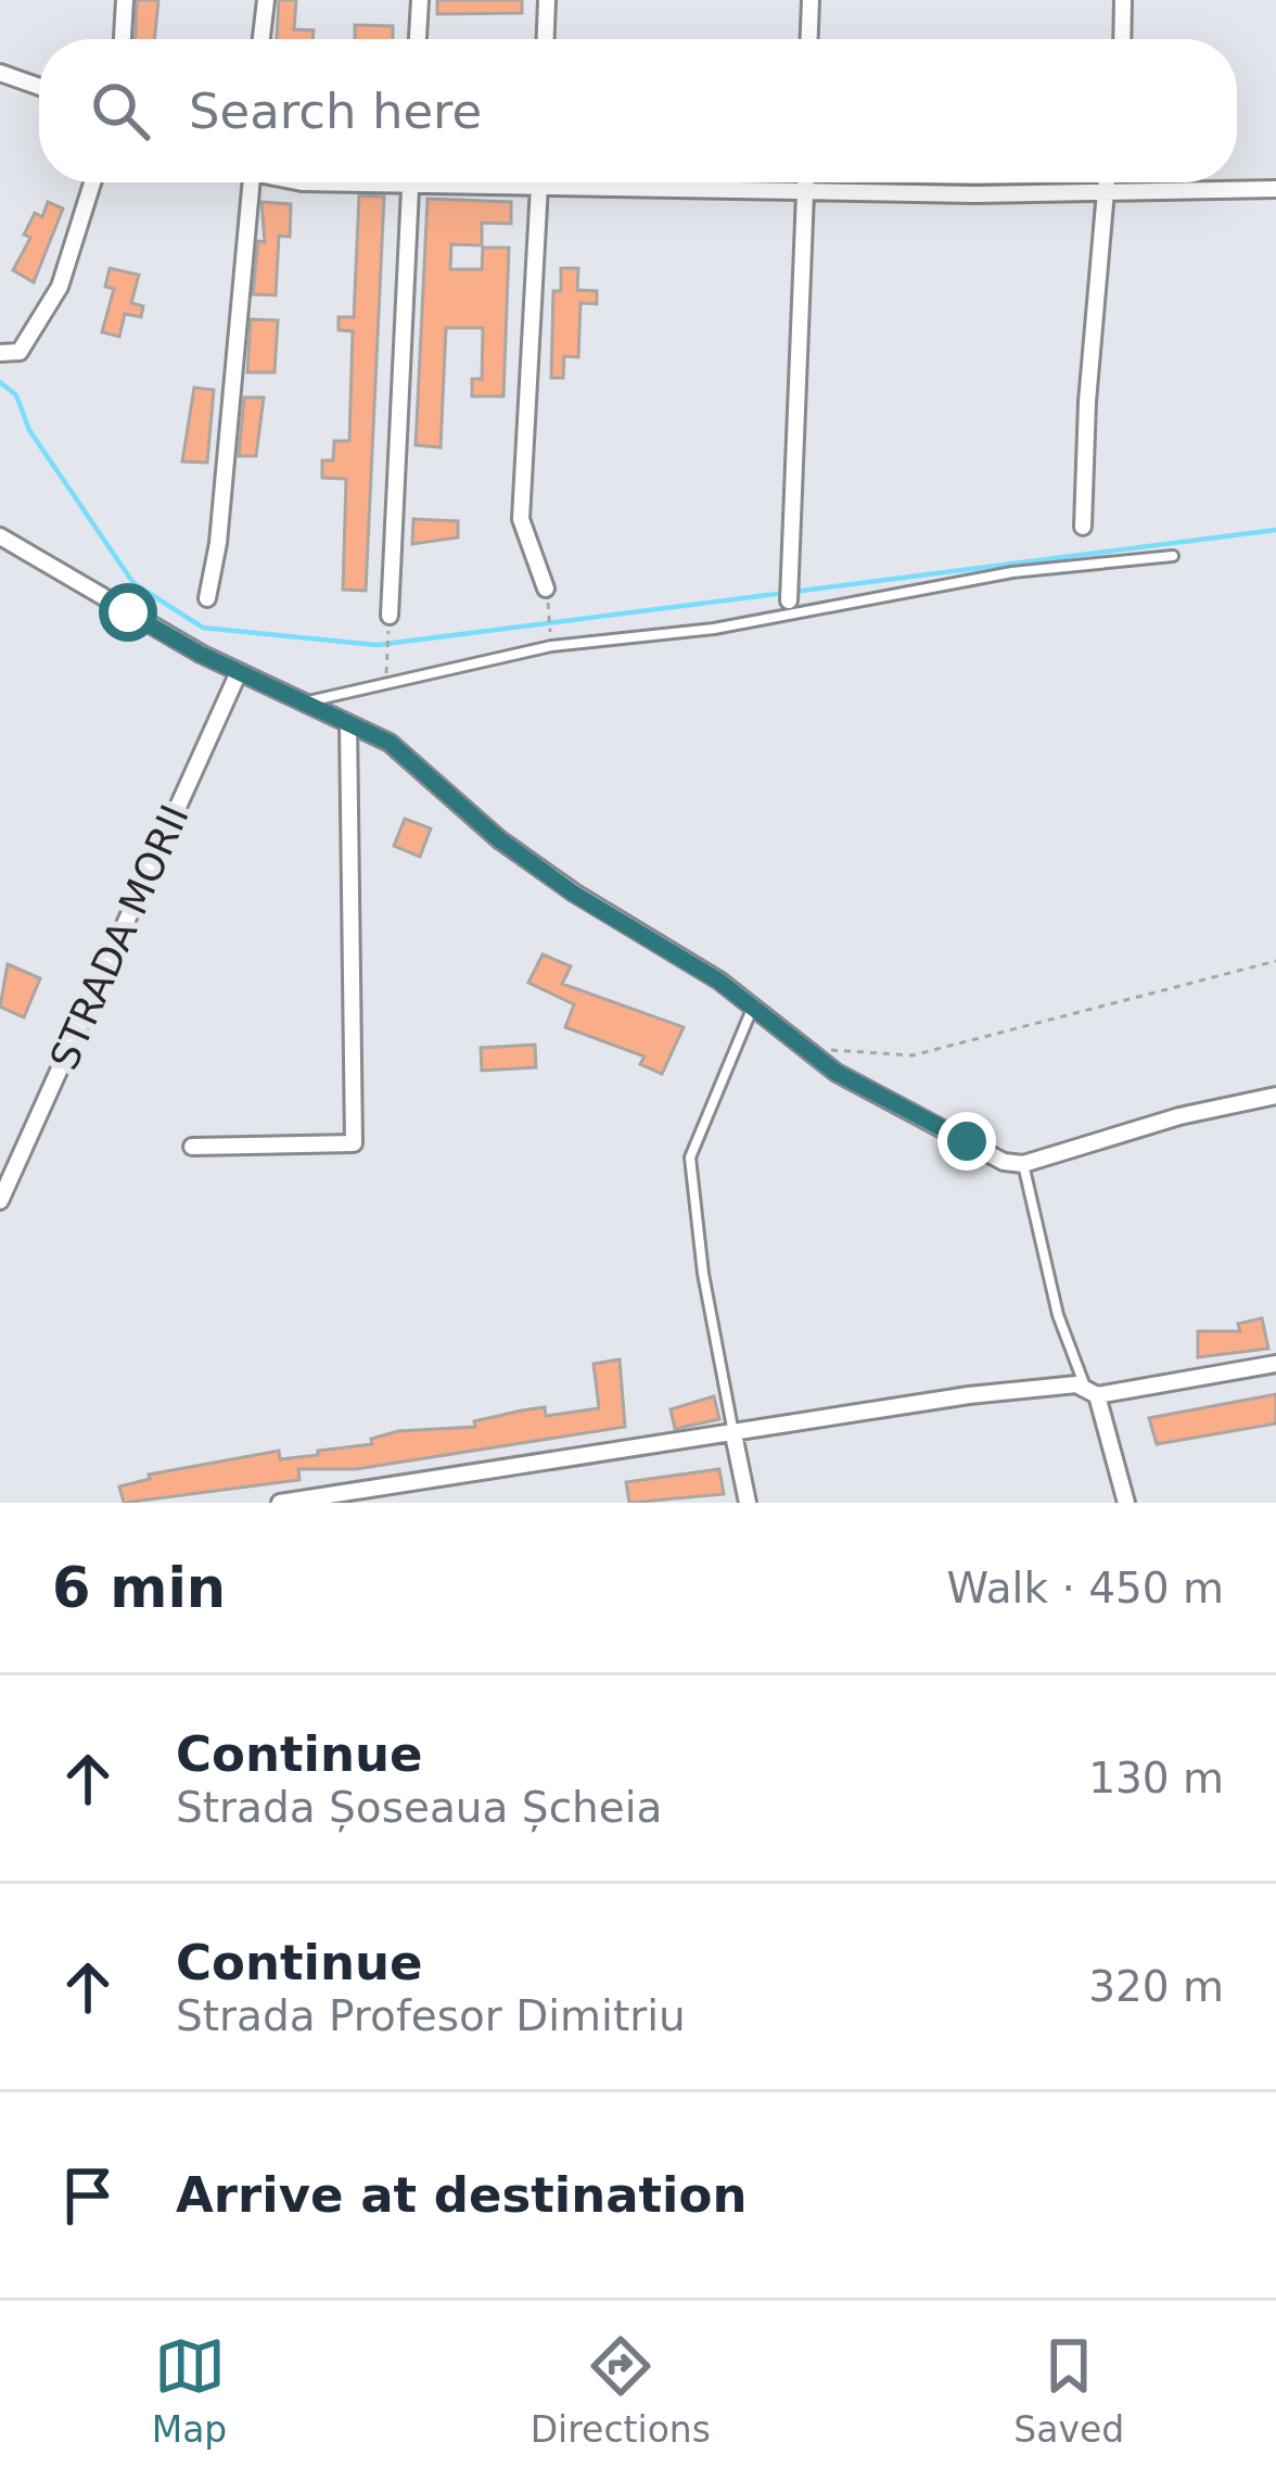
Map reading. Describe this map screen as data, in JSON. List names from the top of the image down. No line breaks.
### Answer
{"streets":{"street":["STRADA MORII"]},"page":{"search":"Search here","heading":["6 min","Walk · 450 m"],"list":[["Continue","Strada Șoseaua Șcheia","130 m"],["Continue","Strada Profesor Dimitriu","320 m"],"Arrive at destination"],"nav":["Map","Directions","Saved"]}}
